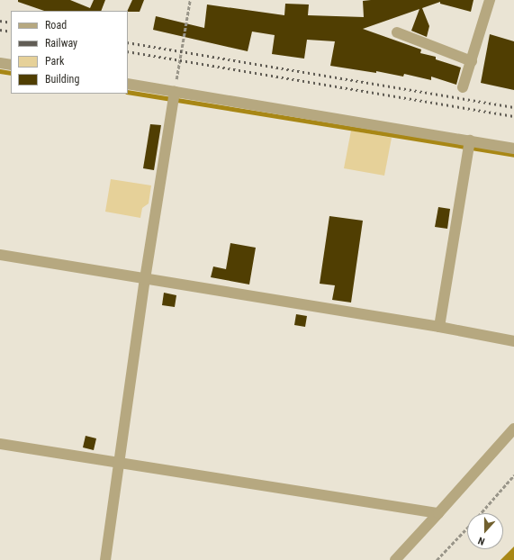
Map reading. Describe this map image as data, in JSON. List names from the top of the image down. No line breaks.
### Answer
{"legend":["Road","Railway","Park","Building"],"north":"bottom"}
